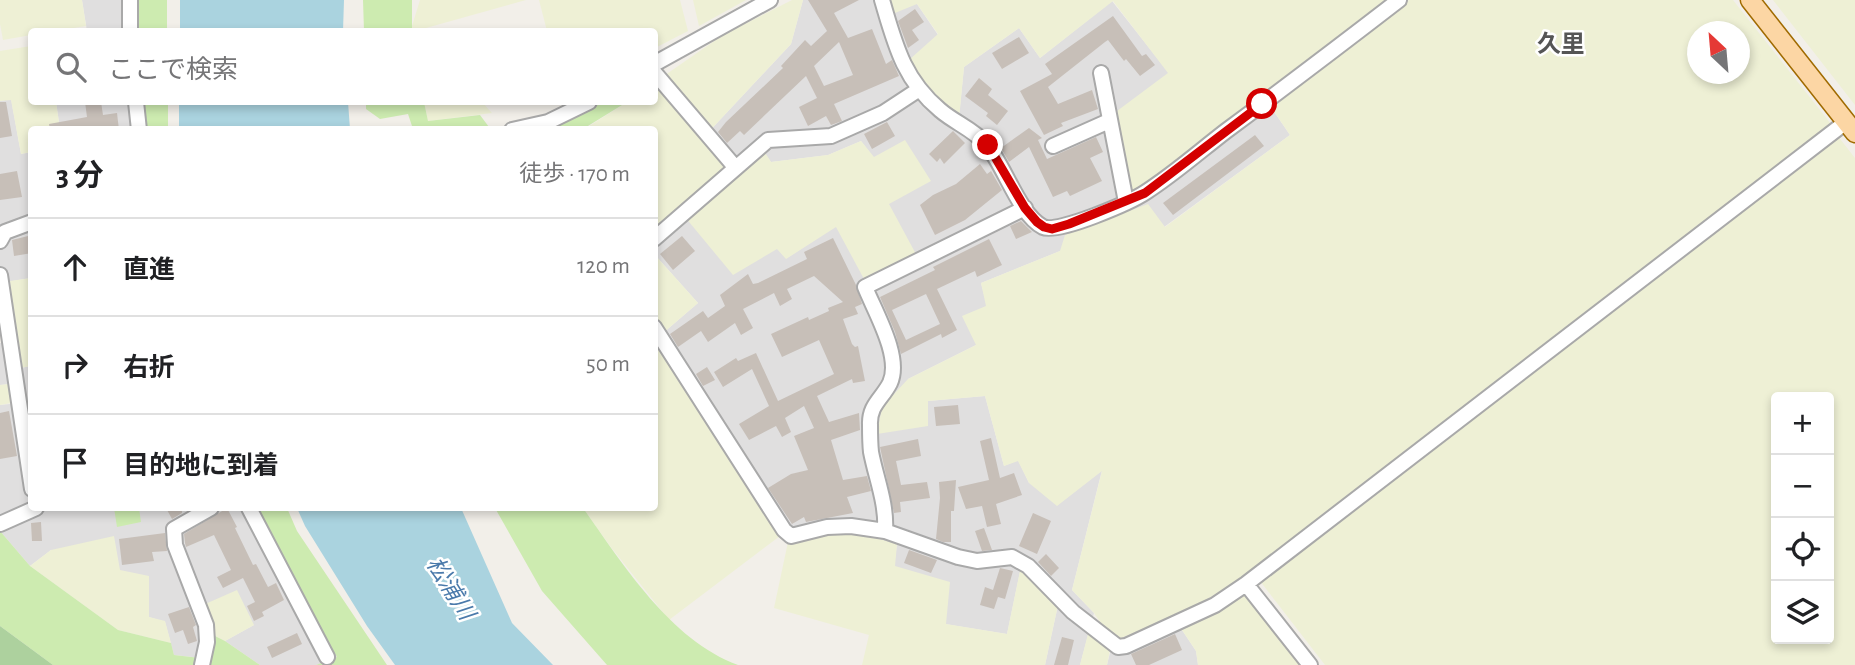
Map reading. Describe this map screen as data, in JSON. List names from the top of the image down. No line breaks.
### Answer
{"districts":["久里"],"water":["松浦川"],"north":"top left","page":{"search":"ここで検索","heading":["3 分","徒歩 · 170 m"],"list":[["直進","120 m"],["右折","50 m"],"目的地に到着"],"map_buttons":["+","−"]}}
